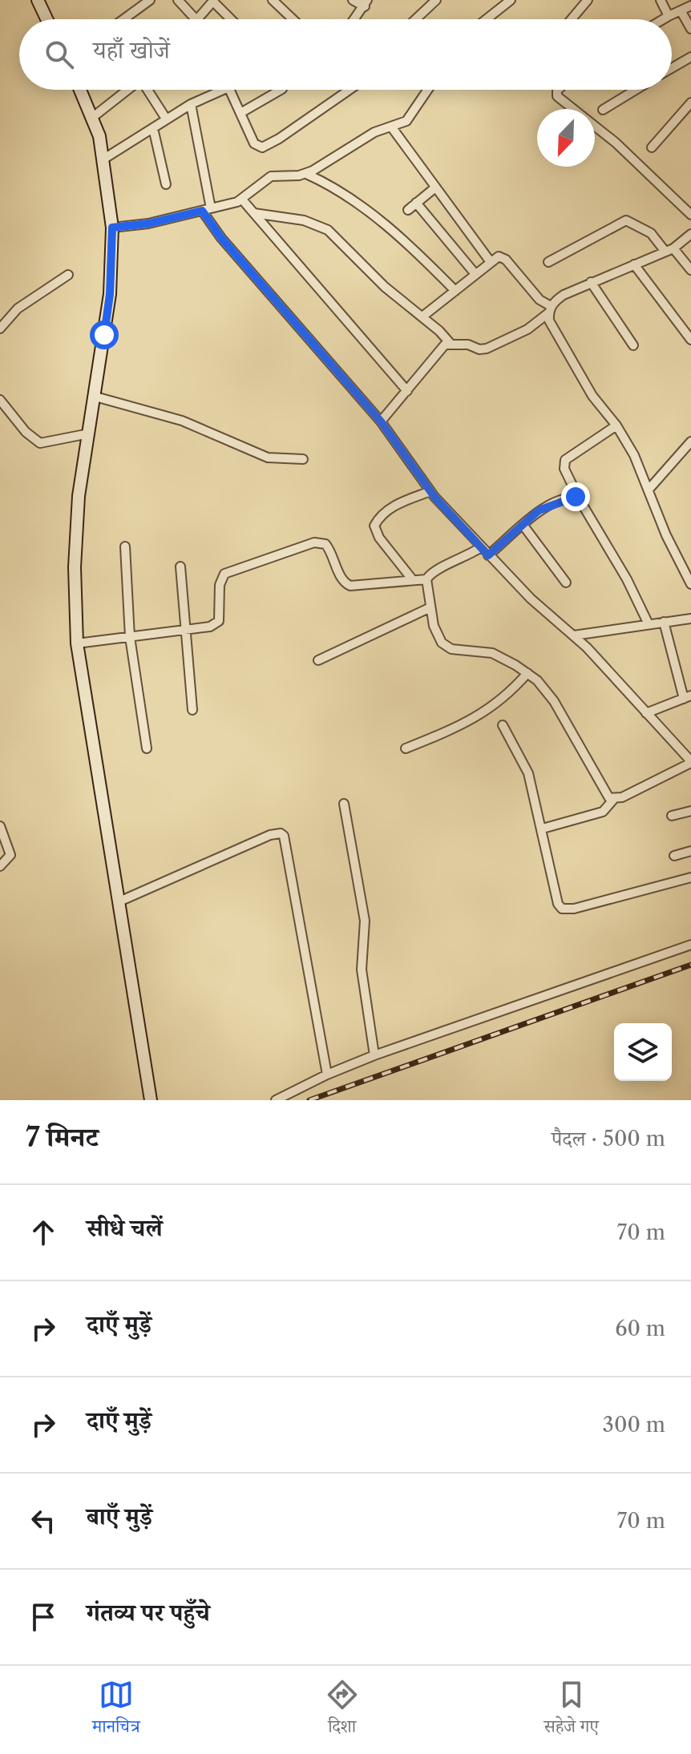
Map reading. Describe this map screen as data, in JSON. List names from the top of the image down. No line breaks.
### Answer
{"north":"bottom left","page":{"search":"यहाँ खोजें","heading":["7 मिनट","पैदल · 500 m"],"list":[["सीधे चलें","70 m"],["दाएँ मुड़ें","60 m"],["दाएँ मुड़ें","300 m"],["बाएँ मुड़ें","70 m"],"गंतव्य पर पहुँचे"],"nav":["मानचित्र","दिशा","सहेजे गए"]}}
